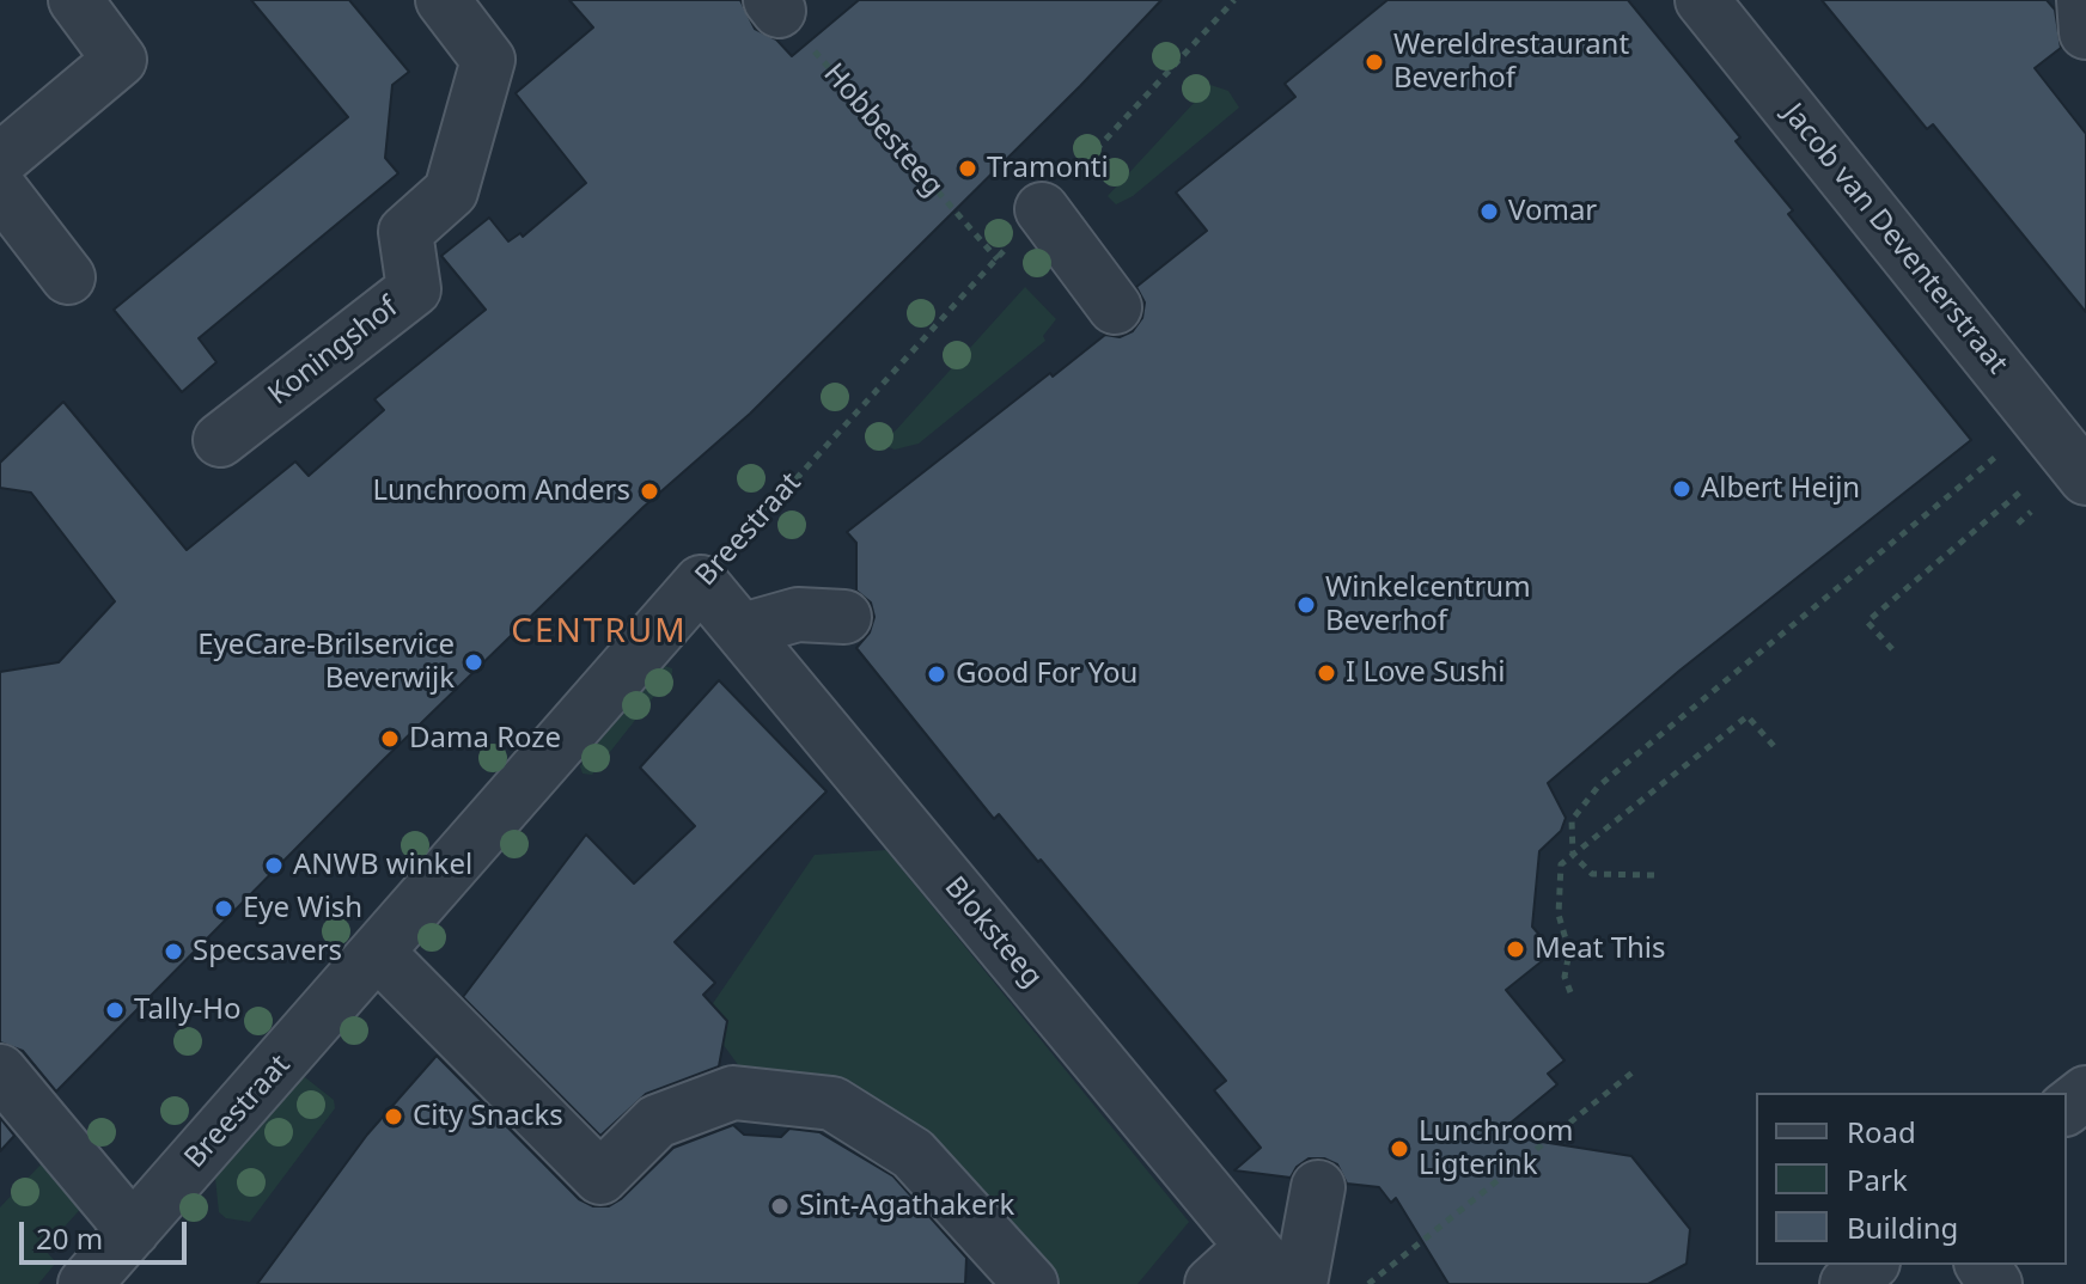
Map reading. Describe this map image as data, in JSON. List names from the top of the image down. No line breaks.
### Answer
{"streets":{"street":["Jacob van Deventerstraat","Koningshof","Breestraat","Bloksteeg"],"path":["Hobbesteeg"]},"crossings":[["Hobbesteeg","Breestraat"],["Breestraat","Bloksteeg"]],"districts":["CENTRUM"],"places":["Wereldrestaurant Beverhof","Tramonti","Vomar","Albert Heijn","Lunchroom Anders","Winkelcentrum Beverhof","EyeCare-Brilservice Beverwijk","I Love Sushi","Good For You","Dama Roze","ANWB winkel","Eye Wish","Meat This","Specsavers","Tally-Ho","City Snacks","Lunchroom Ligterink","Sint-Agathakerk"],"legend":["Road","Park","Building"],"scale_bar":"20 m"}
